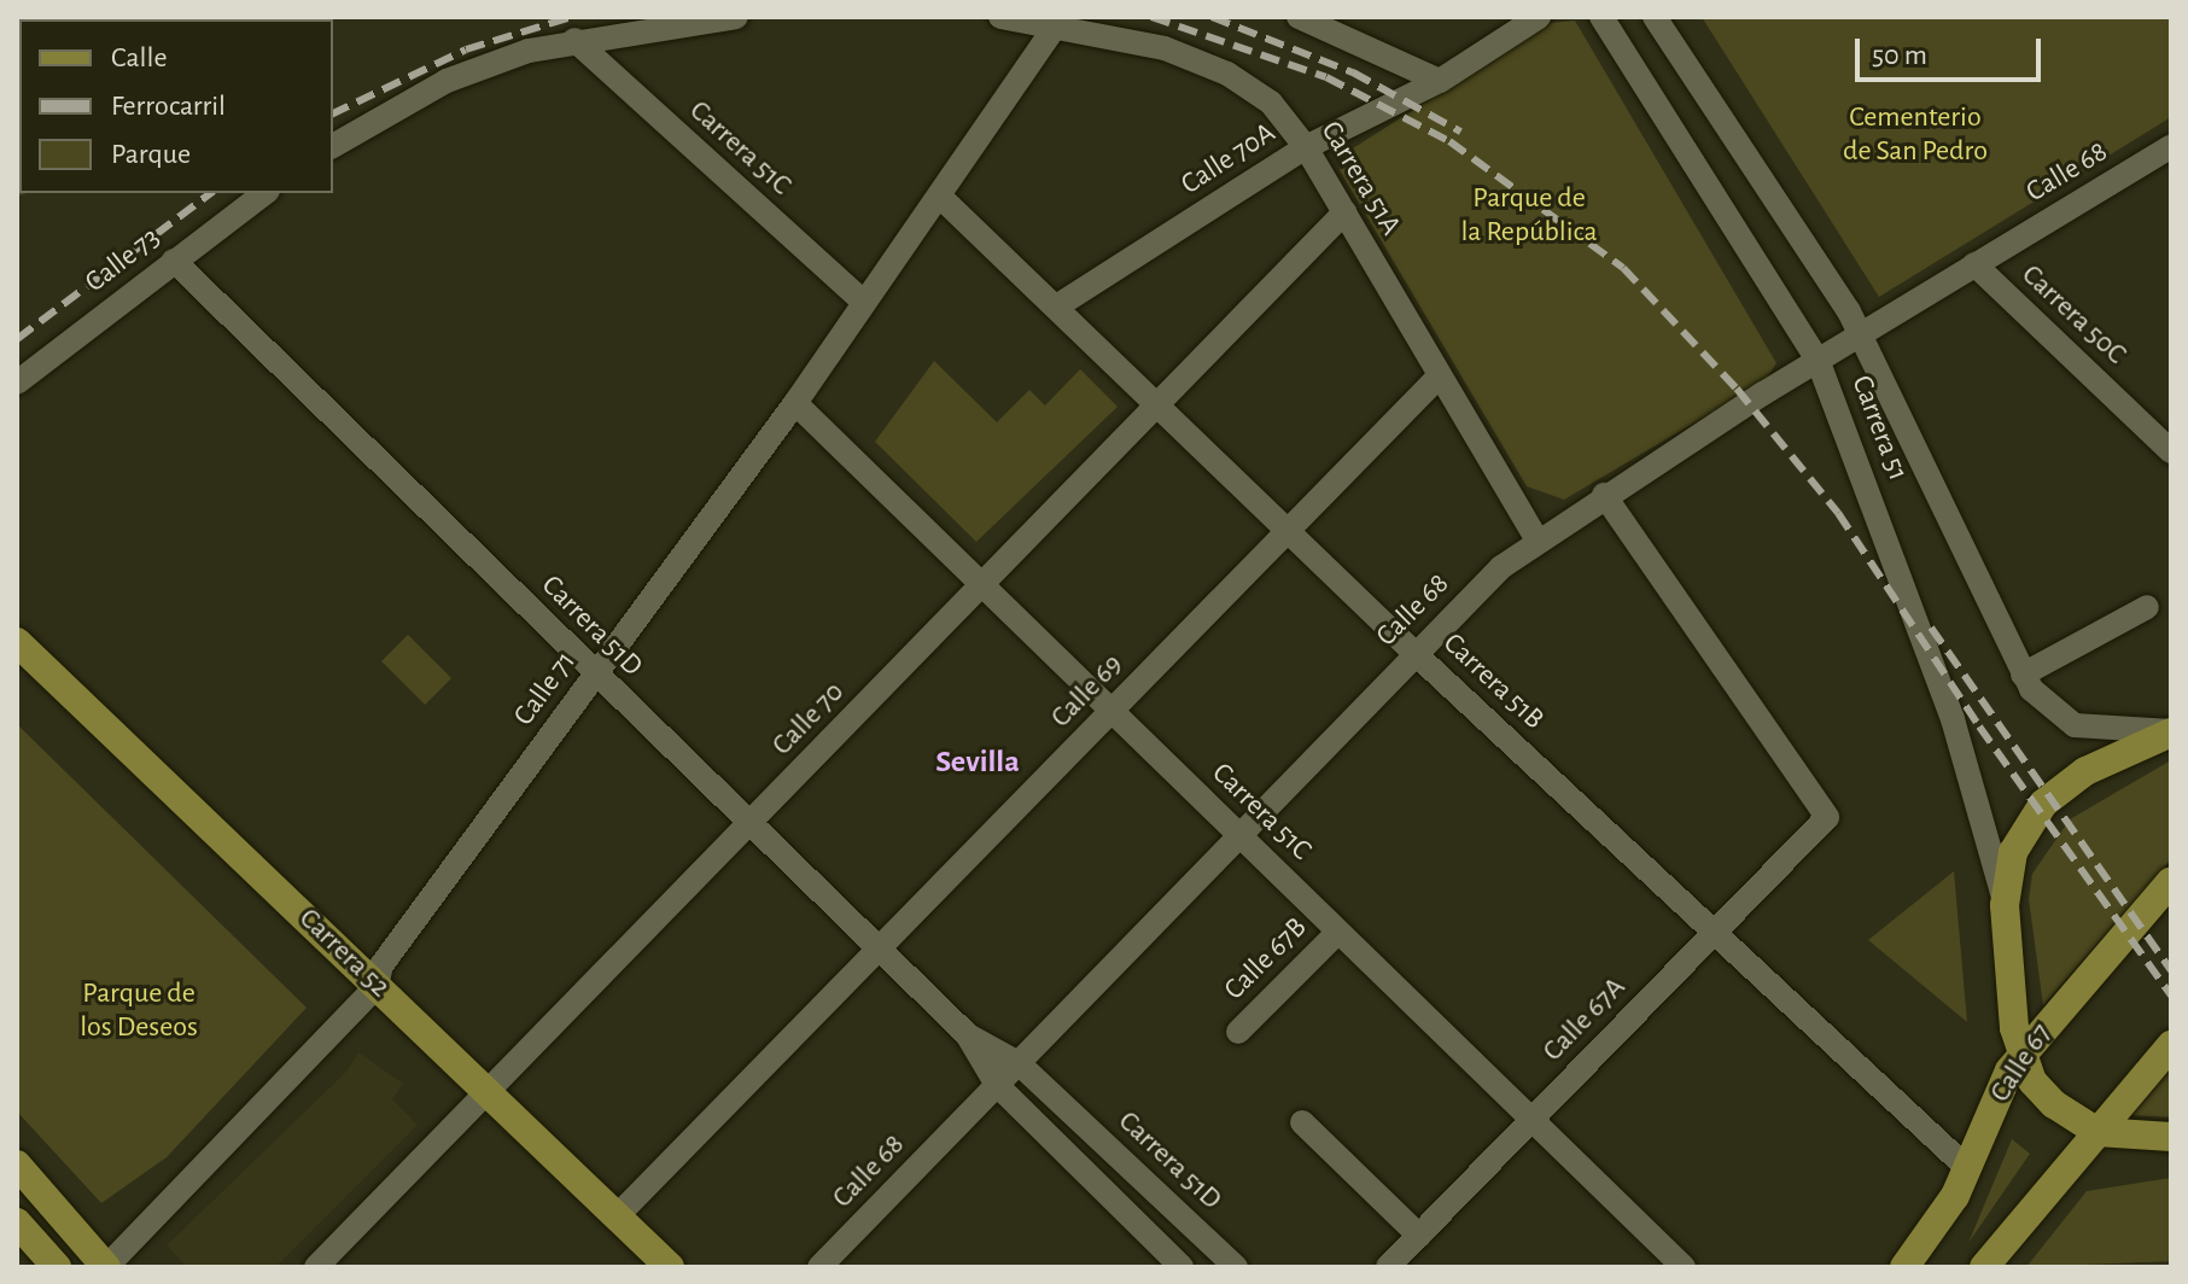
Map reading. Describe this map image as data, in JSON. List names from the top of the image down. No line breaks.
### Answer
{"streets":{"main road":["Carrera 52","Calle 67"],"street":["Carrera 51C","Calle 70A","Calle 68","Carrera 51A","Calle 73","Carrera 50C","Carrera 51","Carrera 51D","Carrera 51B","Calle 71","Calle 69","Calle 70","Calle 67B","Calle 67A"]},"crossings":[["Carrera 51C","Calle 68"],["Carrera 51C","Calle 71"],["Carrera 51C","Calle 69"],["Carrera 51C","Calle 70"],["Carrera 51C","Calle 67B"],["Carrera 51C","Calle 67A"],["Calle 70A","Carrera 51A"],["Calle 70A","Carrera 51B"],["Calle 68","Carrera 51A"],["Calle 68","Carrera 50C"],["Calle 68","Carrera 51"],["Calle 68","Carrera 51D"],["Calle 68","Carrera 51B"],["Calle 68","Calle 67A"],["Carrera 51A","Calle 71"],["Carrera 51A","Calle 69"],["Carrera 51A","Calle 70"],["Calle 73","Carrera 51D"],["Carrera 51D","Calle 71"],["Carrera 51D","Calle 69"],["Carrera 51D","Calle 70"],["Carrera 51B","Calle 71"],["Carrera 51B","Calle 69"],["Carrera 51B","Calle 70"],["Carrera 51B","Calle 67A"],["Carrera 51B","Calle 67"],["Calle 71","Carrera 52"],["Calle 69","Carrera 52"],["Calle 70","Carrera 52"]],"districts":["Sevilla"],"parks":["Cementerio de San Pedro","Parque de la República","Parque de los Deseos"],"legend":["Calle","Ferrocarril","Parque"],"scale_bar":"50 m"}
